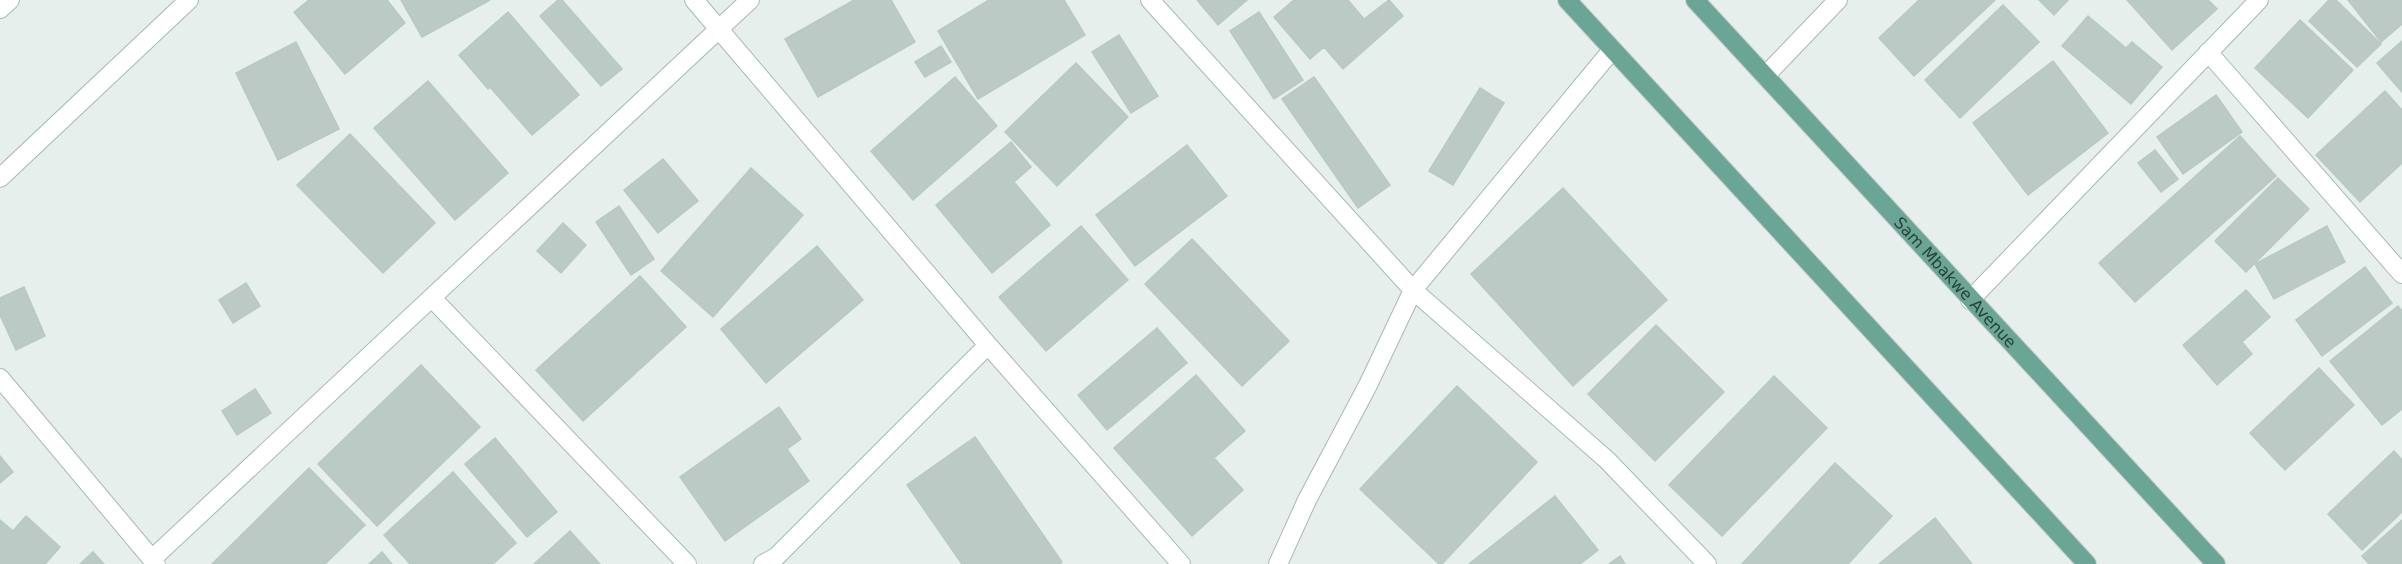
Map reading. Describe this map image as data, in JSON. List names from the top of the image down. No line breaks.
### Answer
{"streets":{"main road":["Sam Mbakwe Avenue"]}}
